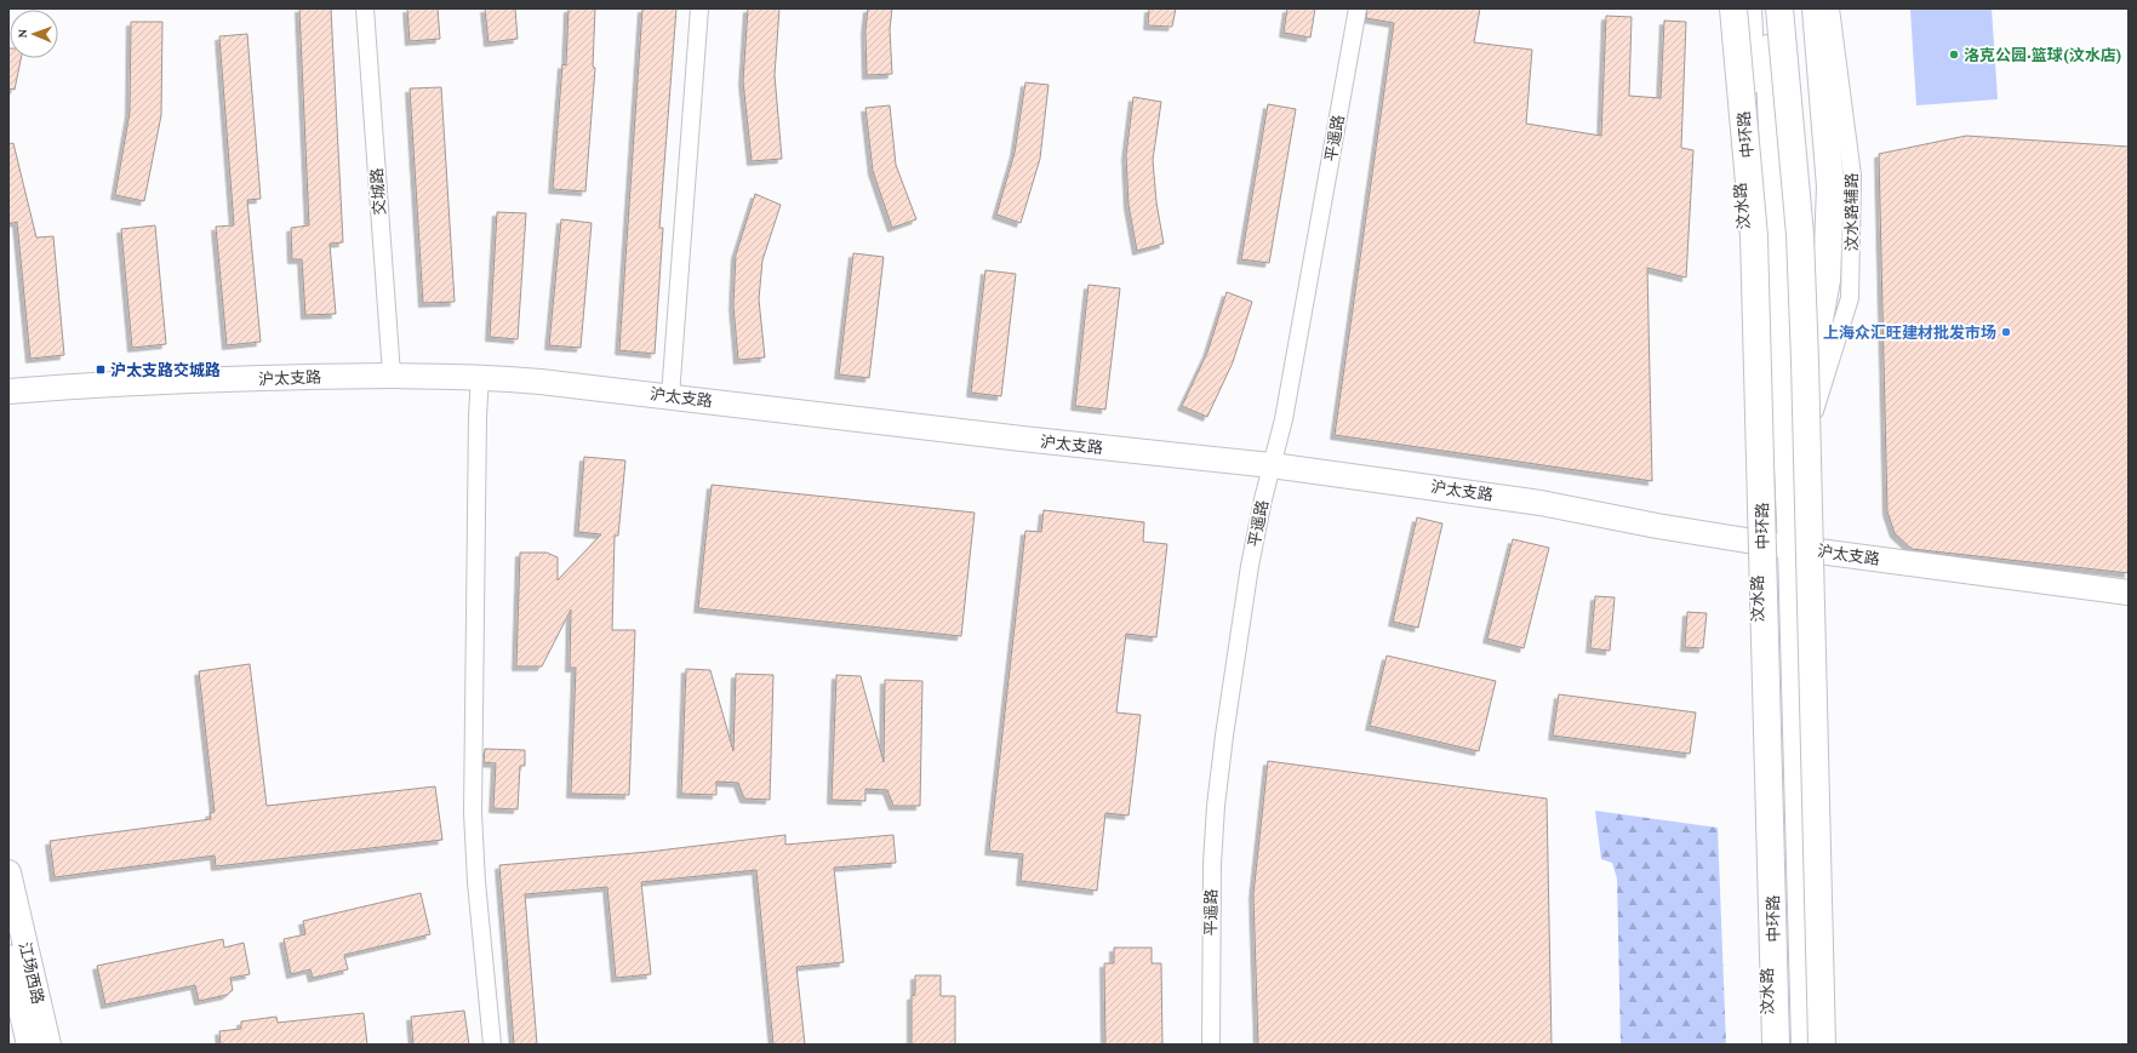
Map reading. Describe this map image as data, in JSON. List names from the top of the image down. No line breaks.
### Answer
{"streets":{"main road":["中环路","汶水路"],"street":["平遥路","交城路","汶水路辅路","沪太支路","江场西路"]},"crossings":[["平遥路","沪太支路"],["交城路","沪太支路"],["汶水路","沪太支路"]],"places":{"other":["洛克公园·篮球(汶水店)","上海众汇旺建材批发市场"],"transit":["沪太支路交城路"]},"north":"left"}
